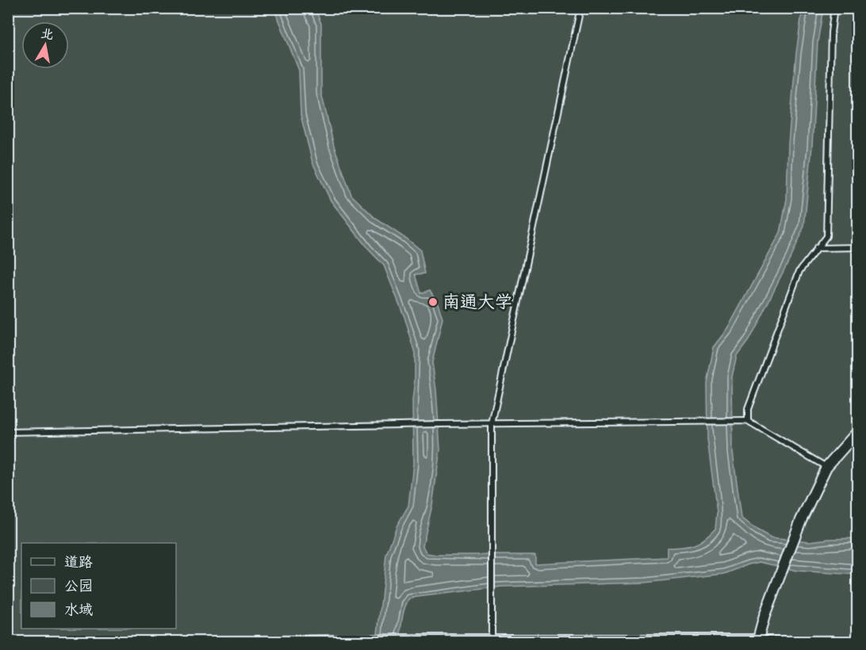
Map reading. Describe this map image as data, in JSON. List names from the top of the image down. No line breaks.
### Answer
{"places":["南通大学"],"legend":["道路","公园","水域"],"north":"top"}
